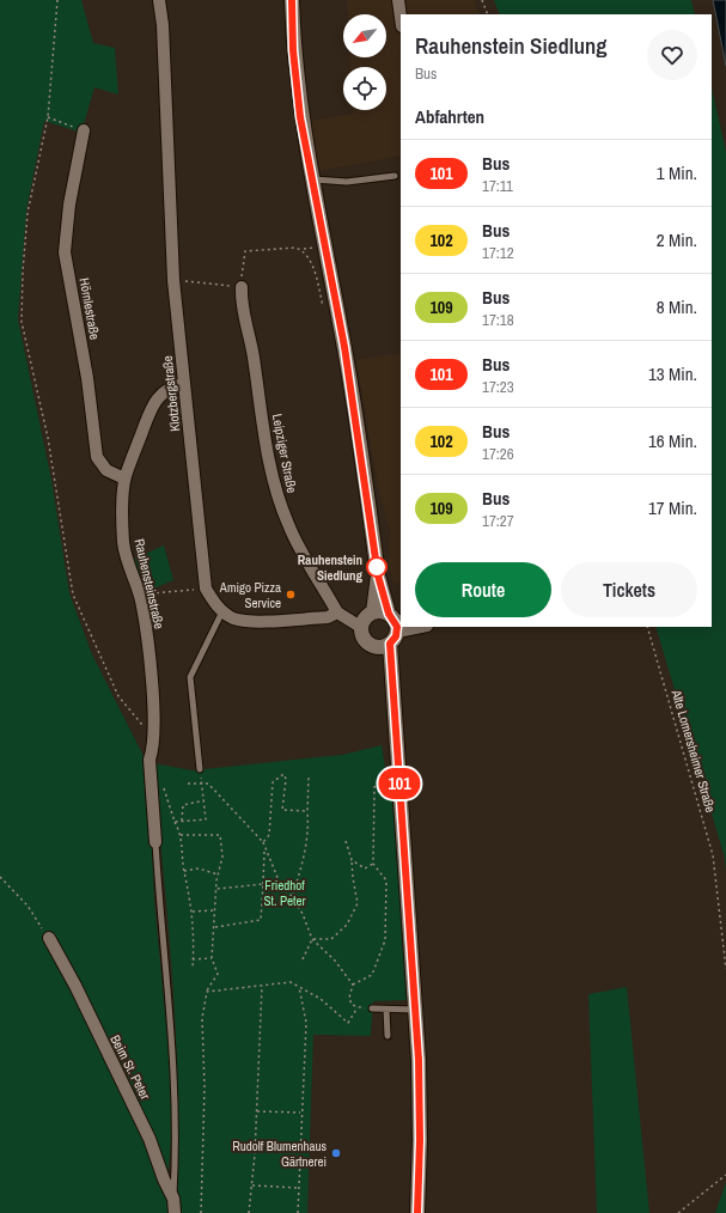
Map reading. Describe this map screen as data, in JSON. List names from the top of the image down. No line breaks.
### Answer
{"streets":{"street":["Hörnlestraße","Klotzbergstraße","Leipziger Straße","Rauhensteinstraße","Beim St. Peter"],"path":["Alte Lomersheimer Straße"]},"crossings":[["Hörnlestraße","Rauhensteinstraße"],["Klotzbergstraße","Rauhensteinstraße"]],"parks":["Friedhof St. Peter"],"places":["Rauhenstein Siedlung","Amigo Pizza Service","Rudolf Blumenhaus Gärtnerei"],"lines":["bus line 101"],"north":"bottom left","page":{"on_map":"101","heading":[["Rauhenstein Siedlung","Bus"],"Abfahrten"],"list":[{"mark":"101","name":"Bus","note":"17:11","value":"1 Min."},{"mark":"102","name":"Bus","note":"17:12","value":"2 Min."},{"mark":"109","name":"Bus","note":"17:18","value":"8 Min."},{"mark":"101","name":"Bus","note":"17:23","value":"13 Min."},{"mark":"102","name":"Bus","note":"17:26","value":"16 Min."},{"mark":"109","name":"Bus","note":"17:27","value":"17 Min."}],"buttons":["Route","Tickets"]}}
